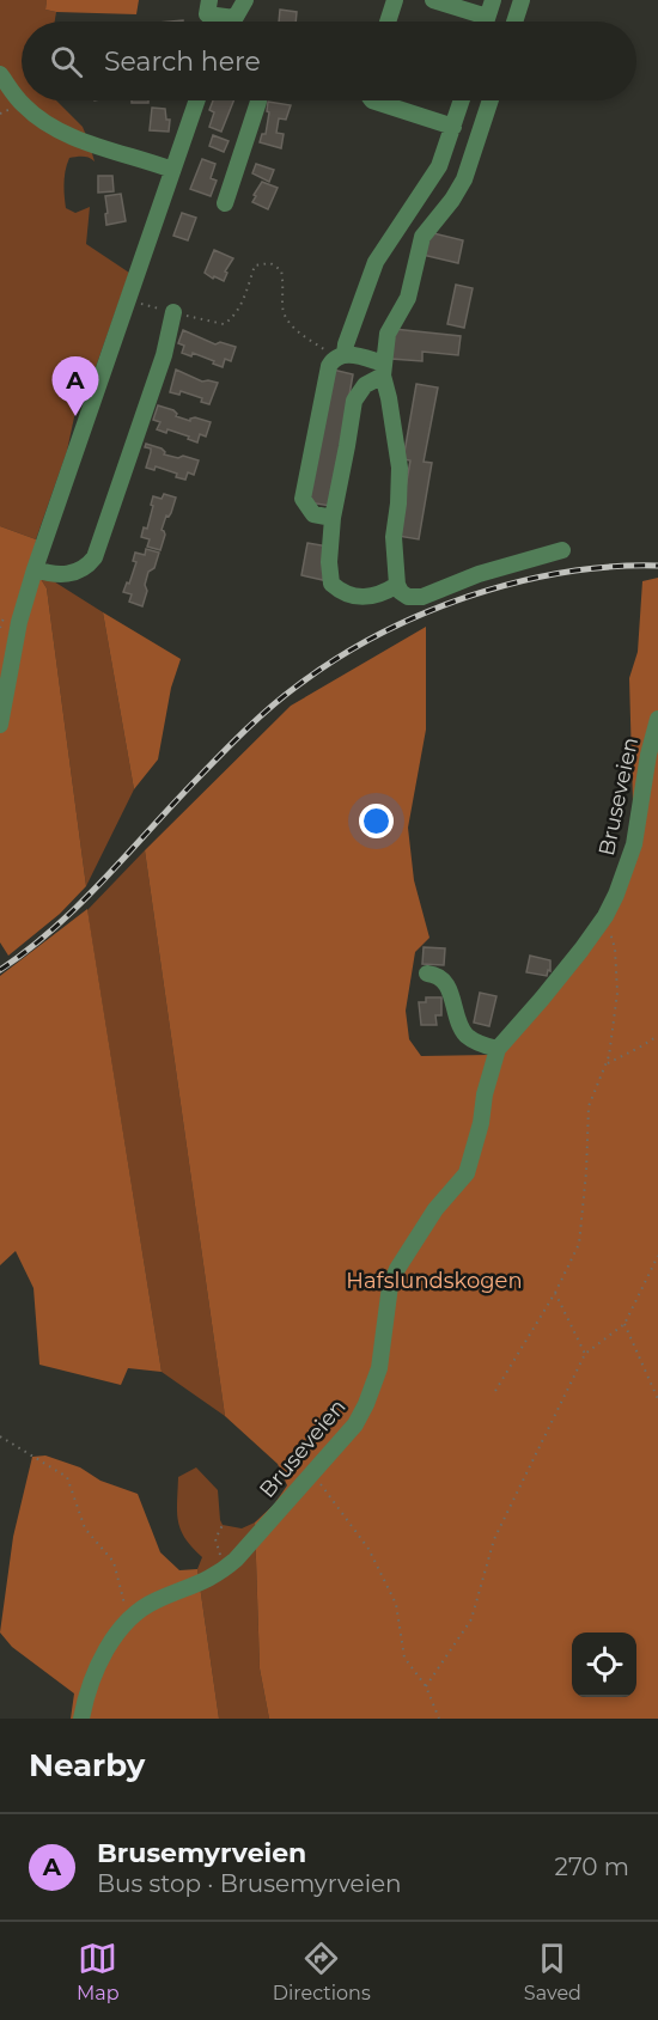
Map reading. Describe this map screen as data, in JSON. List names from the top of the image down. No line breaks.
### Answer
{"streets":{"street":["Bruseveien"]},"parks":["Hafslundskogen"],"page":{"search":"Search here","pins":"A","heading":"Nearby","list":[{"mark":"A","name":"Brusemyrveien","note":"Bus stop · Brusemyrveien","value":"270 m"}],"nav":["Map","Directions","Saved"]}}
